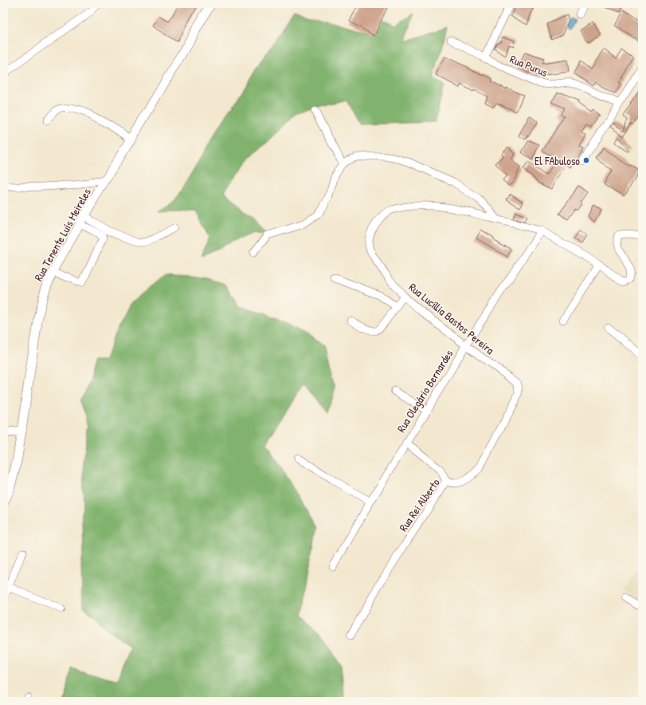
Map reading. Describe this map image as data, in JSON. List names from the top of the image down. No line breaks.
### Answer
{"streets":{"main road":["Rua Tenente Luís Meireles"],"street":["Rua Purus","Rua Lucíllia Bastos Pereira","Rua Olegário Bernardes","Rua Rei Alberto"]},"crossings":[["Rua Lucíllia Bastos Pereira","Rua Olegário Bernardes"],["Rua Lucíllia Bastos Pereira","Rua Rei Alberto"]],"places":["El FAbuloso"]}
